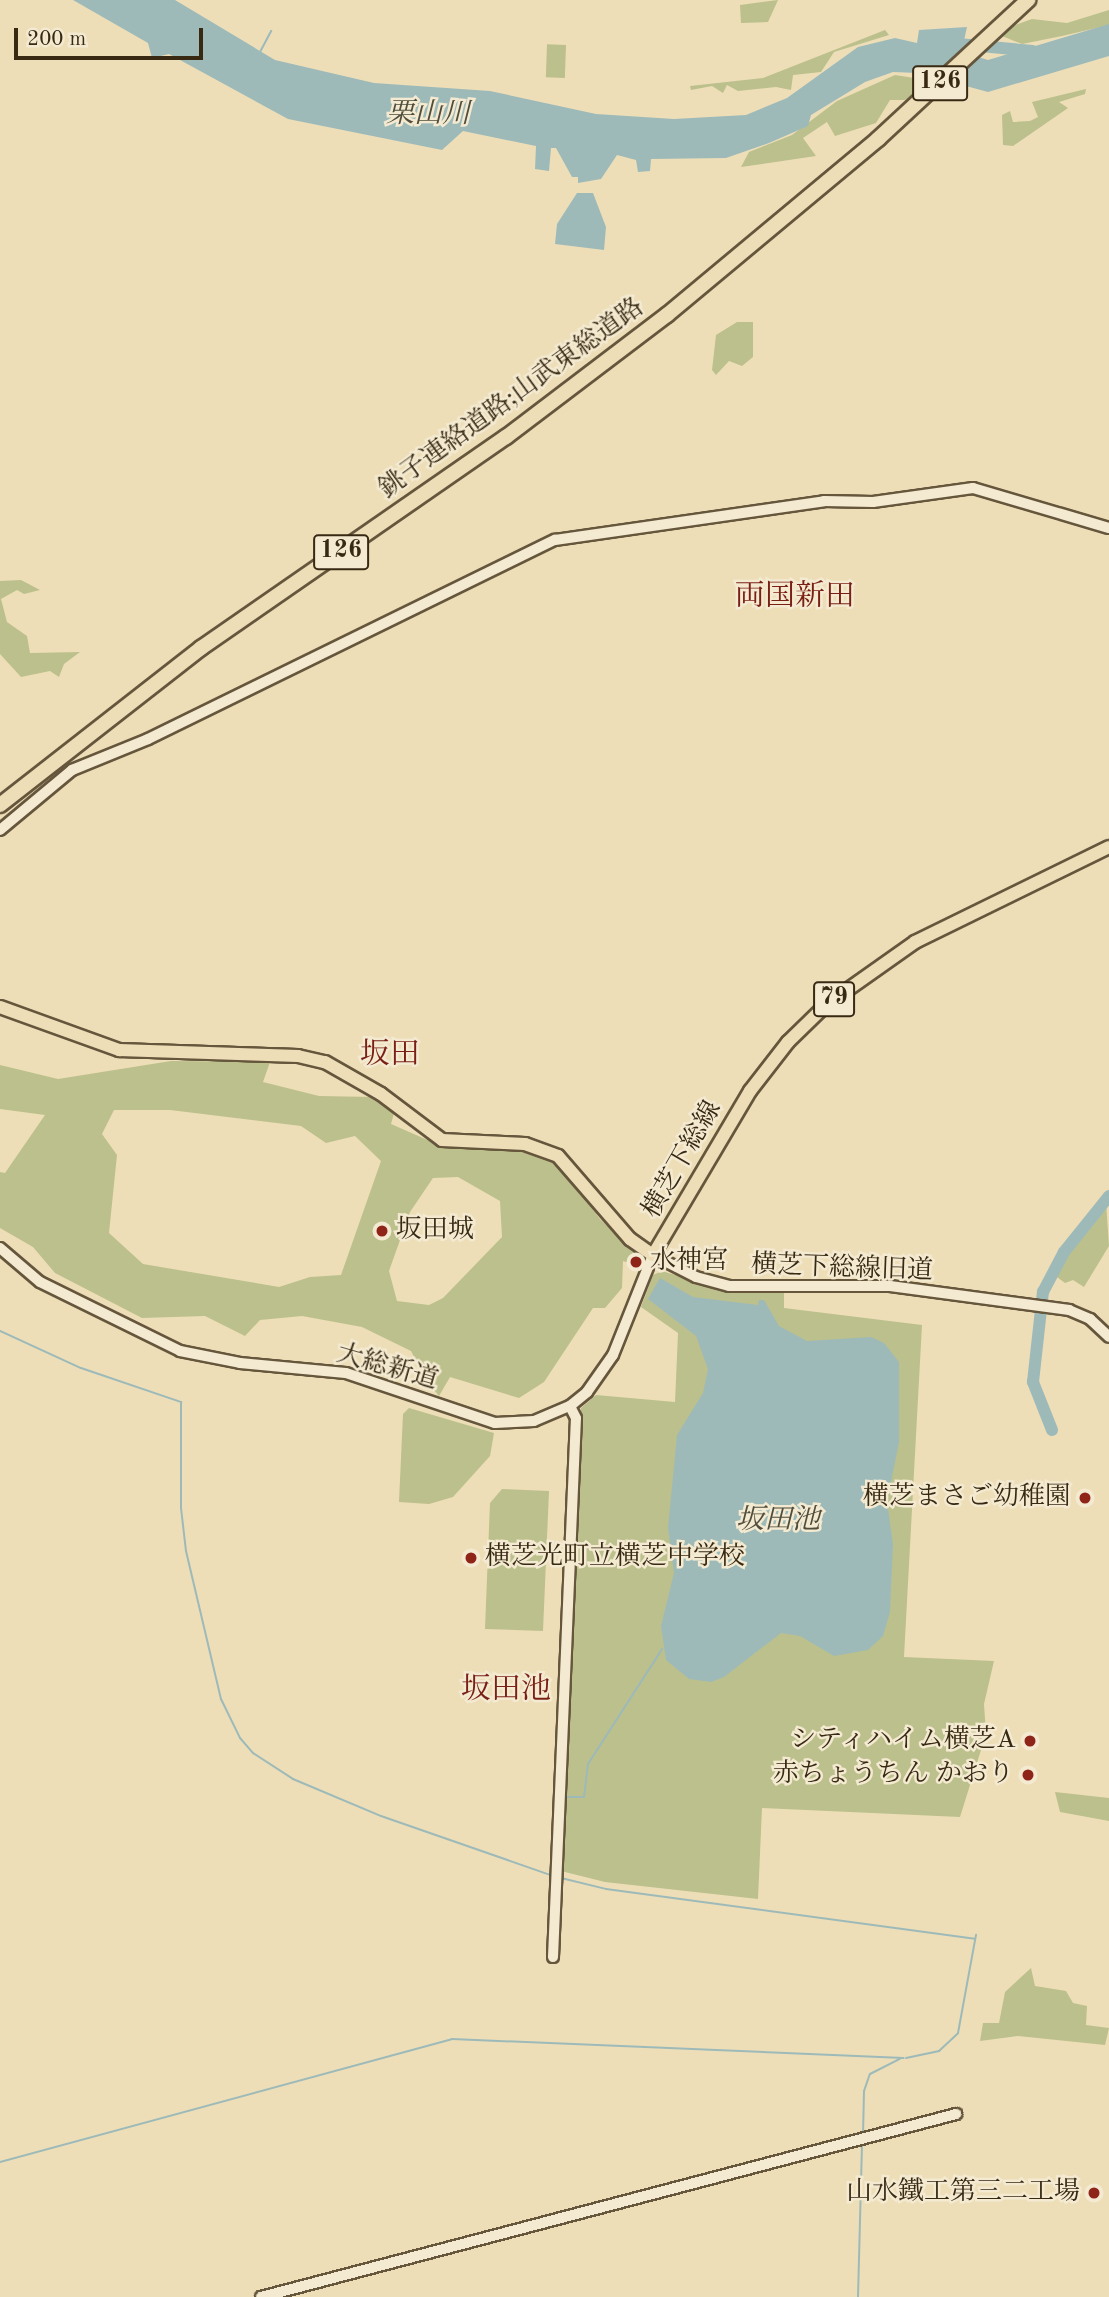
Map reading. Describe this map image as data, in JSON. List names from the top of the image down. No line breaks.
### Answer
{"streets":{"highway":["126","銚子連絡道路;山武東総道路"],"main road":["79","横芝下総線"],"street":["横芝下総線旧道","大総新道"]},"crossings":[["横芝下総線","横芝下総線旧道"],["横芝下総線","大総新道"],["横芝下総線旧道","大総新道"]],"districts":["両国新田","坂田","坂田池"],"water":["栗山川","坂田池"],"places":["坂田城","水神宮","横芝まさご幼稚園","横芝光町立横芝中学校","シティハイム横芝A","赤ちょうちん かおり","山水鐵工第三二工場"],"scale_bar":"200 m"}
